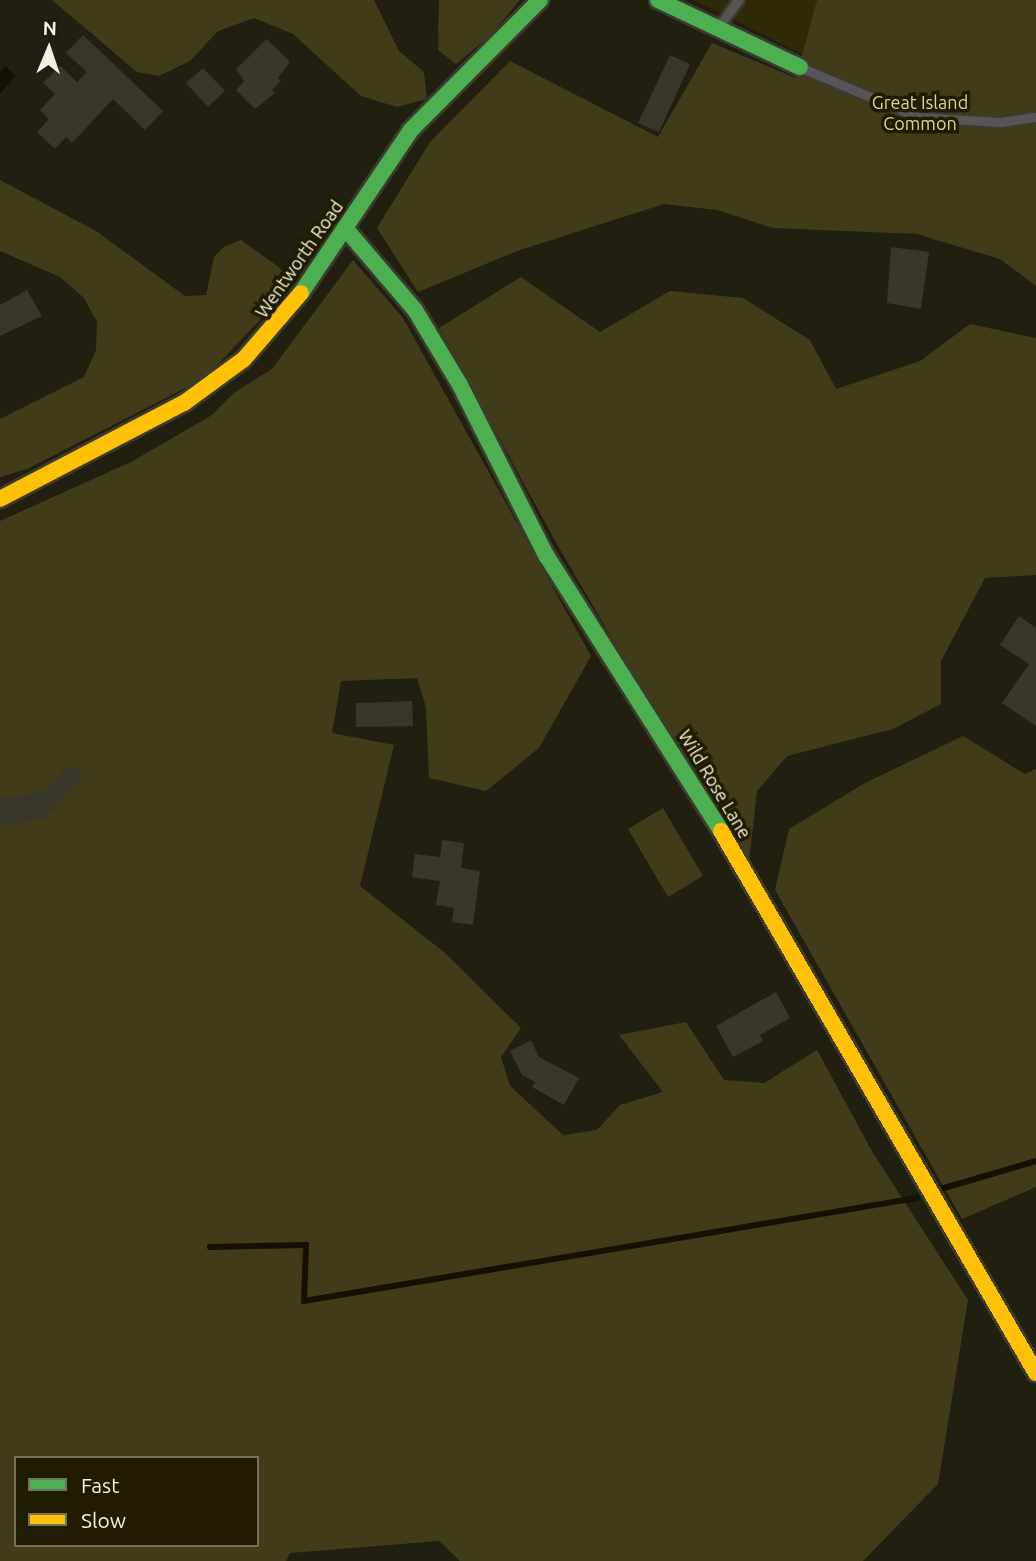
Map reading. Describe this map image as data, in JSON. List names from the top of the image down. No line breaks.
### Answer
{"streets":{"street":["Wentworth Road","Wild Rose Lane"]},"crossings":[["Wentworth Road","Wild Rose Lane"]],"parks":["Great Island Common"],"legend":["Fast","Slow"],"north":"top"}
